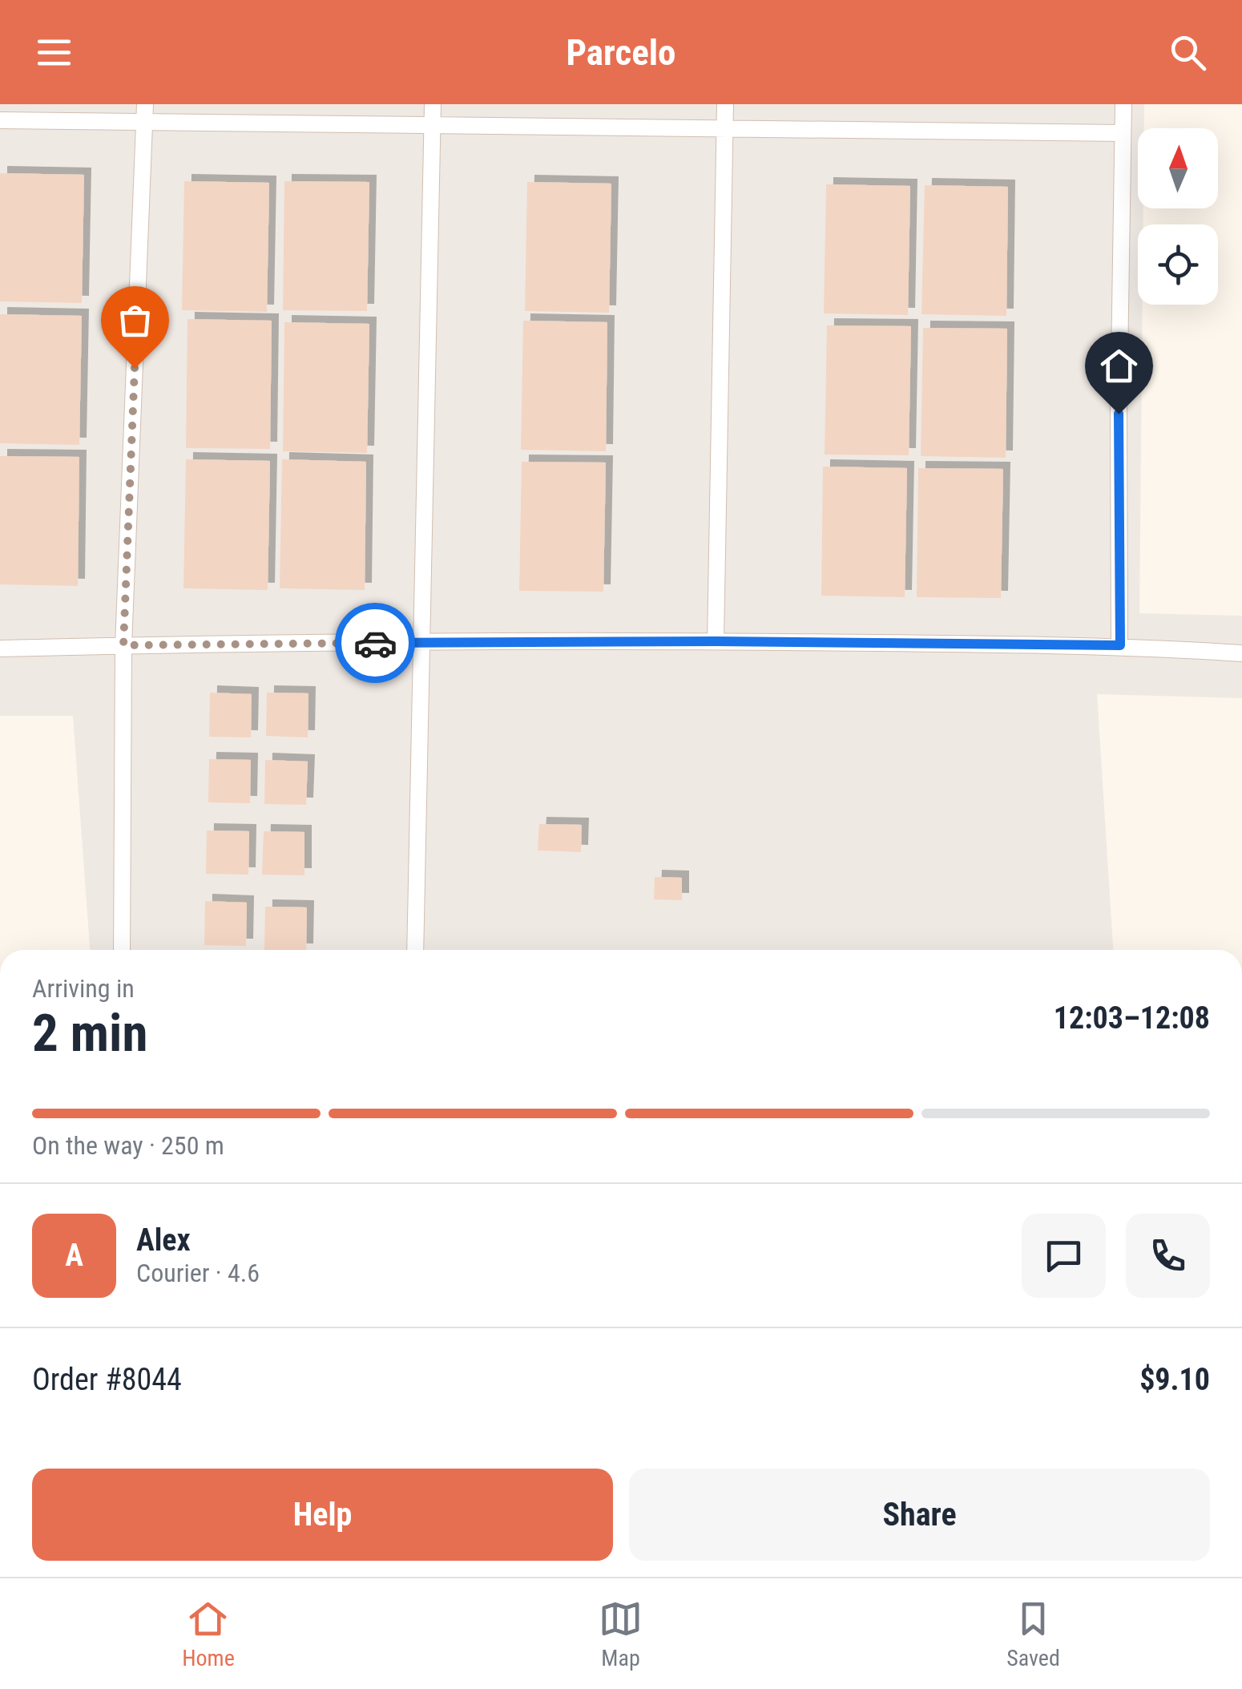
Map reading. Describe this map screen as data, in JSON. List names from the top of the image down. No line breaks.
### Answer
{"north":"top","page":{"header":"Parcelo","heading":["2 min","Arriving in","12:03–12:08"],"panel":["Alex","Courier · 4.6","Order #8044","$9.10"],"bar":"On the way · 250 m","round":"A","buttons":["Help","Share"],"tabs":["Home","Map","Saved"]}}
